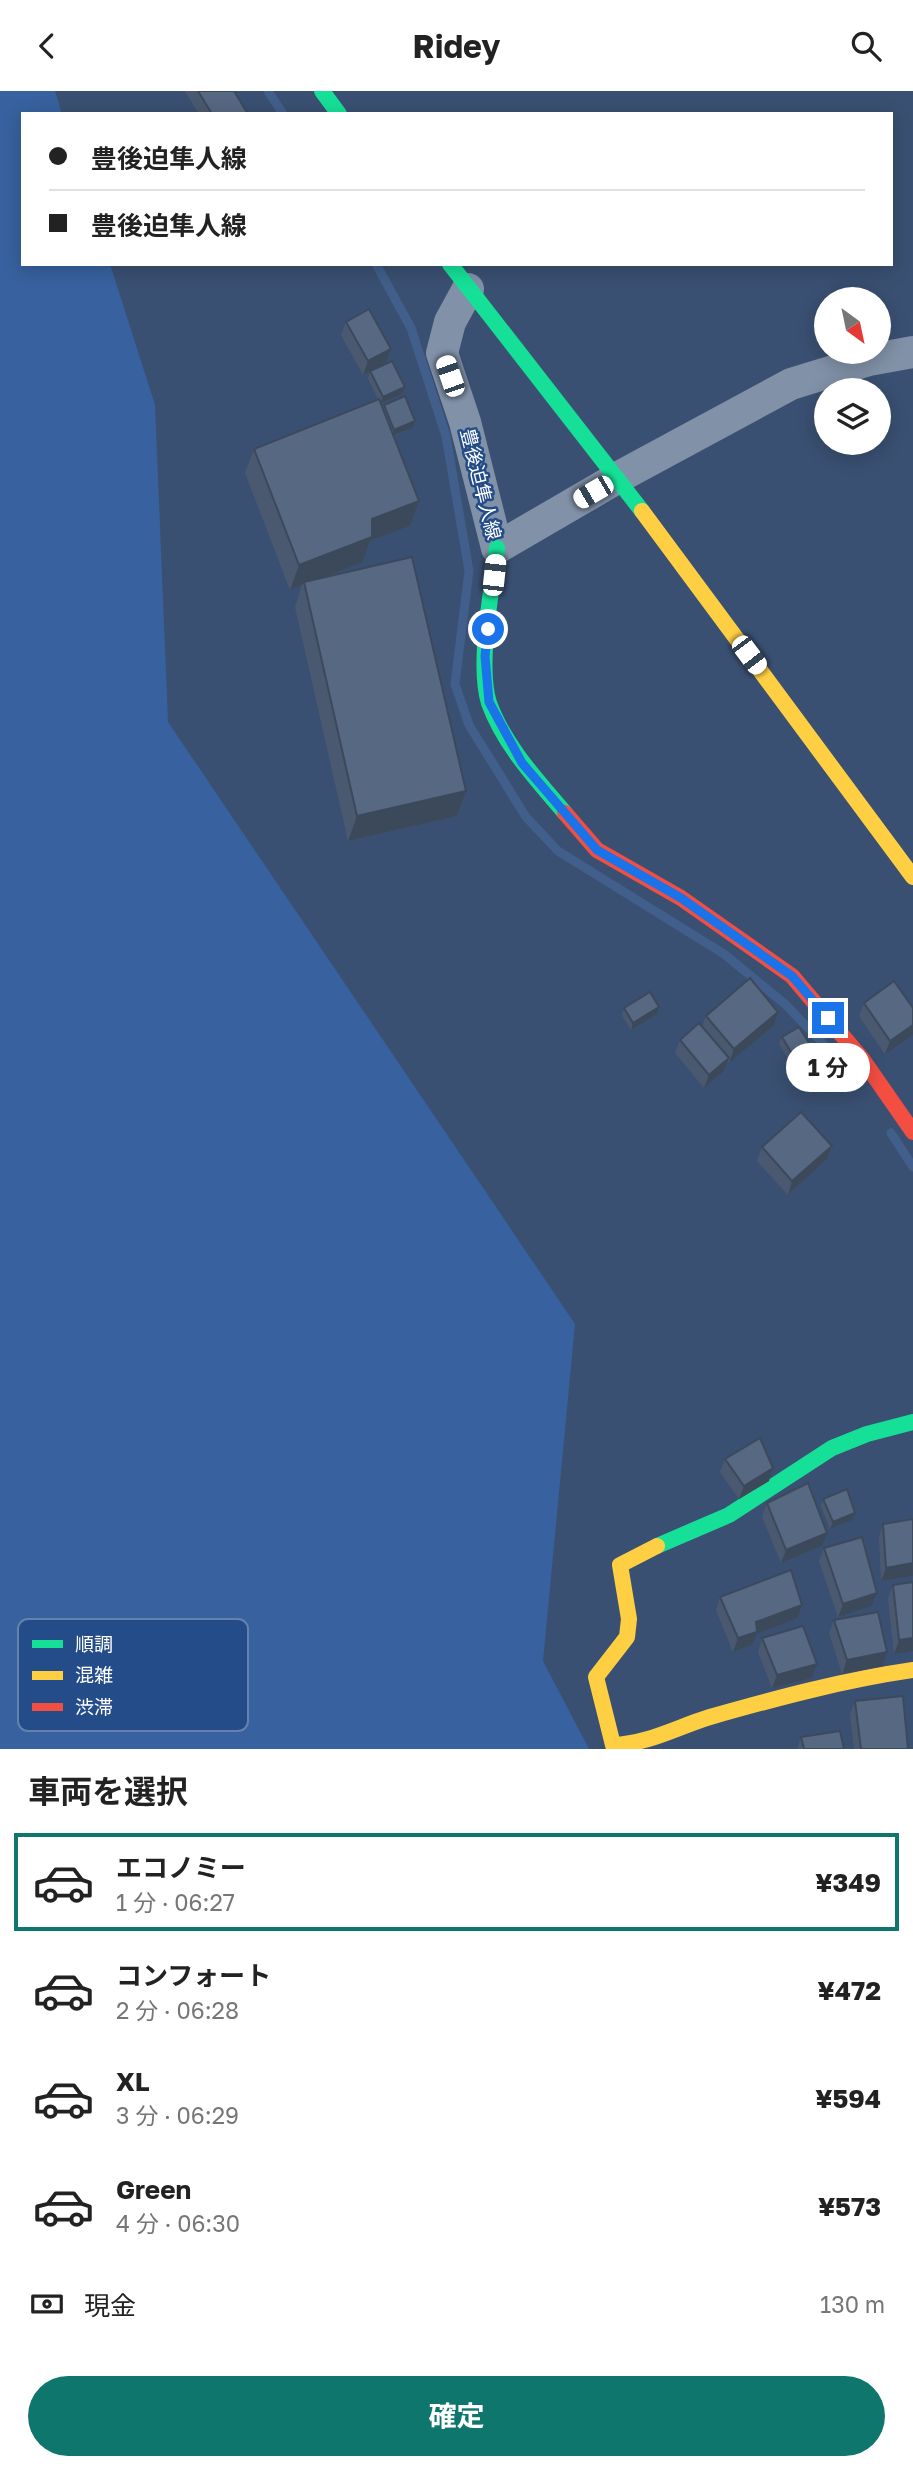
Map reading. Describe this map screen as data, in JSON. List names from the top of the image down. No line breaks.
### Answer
{"streets":{"main road":["豊後迫隼人線"]},"legend":["順調","混雑","渋滞"],"north":"bottom right","page":{"header":"Ridey","banner":["豊後迫隼人線","豊後迫隼人線"],"bubble":"1 分","heading":"車両を選択","list":[{"name":"エコノミー","note":"1 分 · 06:27","value":"¥349"},{"name":"コンフォート","note":"2 分 · 06:28","value":"¥472"},{"name":"XL","note":"3 分 · 06:29","value":"¥594"},{"name":"Green","note":"4 分 · 06:30","value":"¥573"}],"pay":["現金","130 m"],"buttons":"確定"}}
